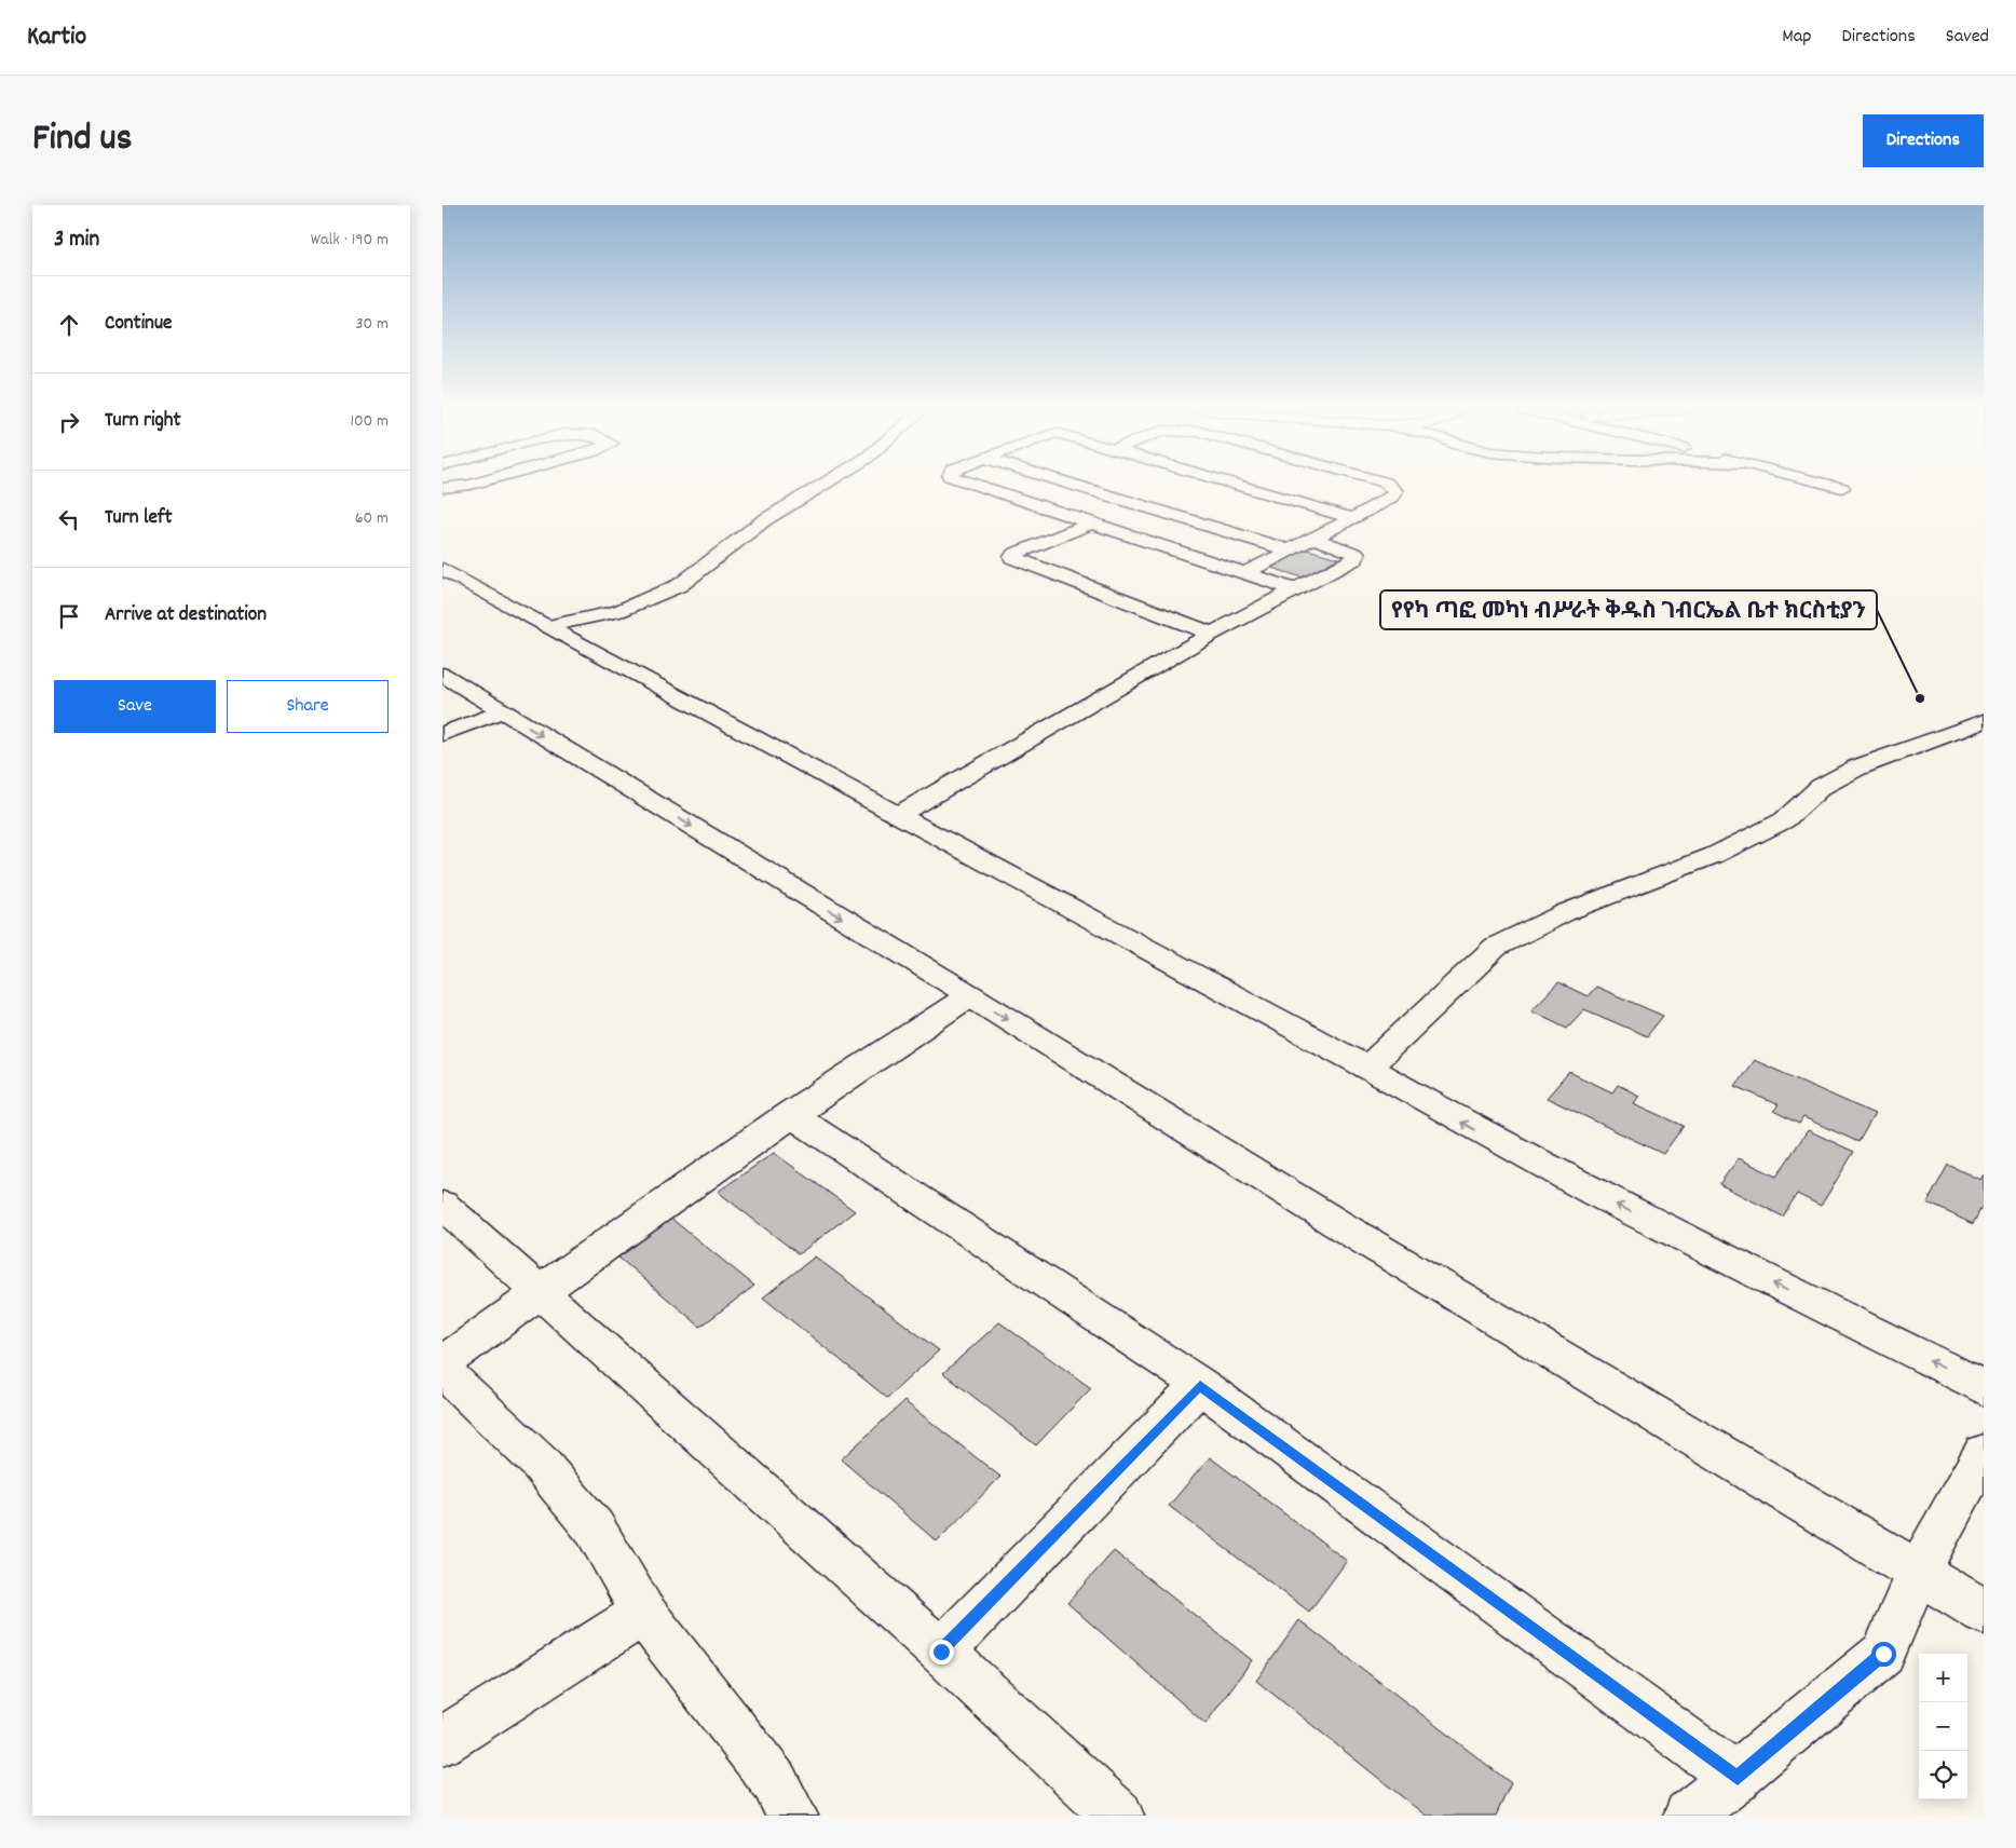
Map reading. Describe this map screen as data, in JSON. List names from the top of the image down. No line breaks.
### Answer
{"places":["የየካ ጣፎ መካነ ብሥራት ቅዱስ ገብርኤል ቤተ ክርስቲያን"],"page":{"header":"Kartio","nav":["Map","Directions","Saved"],"title":"Find us","buttons":["Directions",["Save","Share"]],"heading":["3 min","Walk · 190 m"],"list":[["Continue","30 m"],["Turn right","100 m"],["Turn left","60 m"],"Arrive at destination"],"map_buttons":["+","−"]}}
